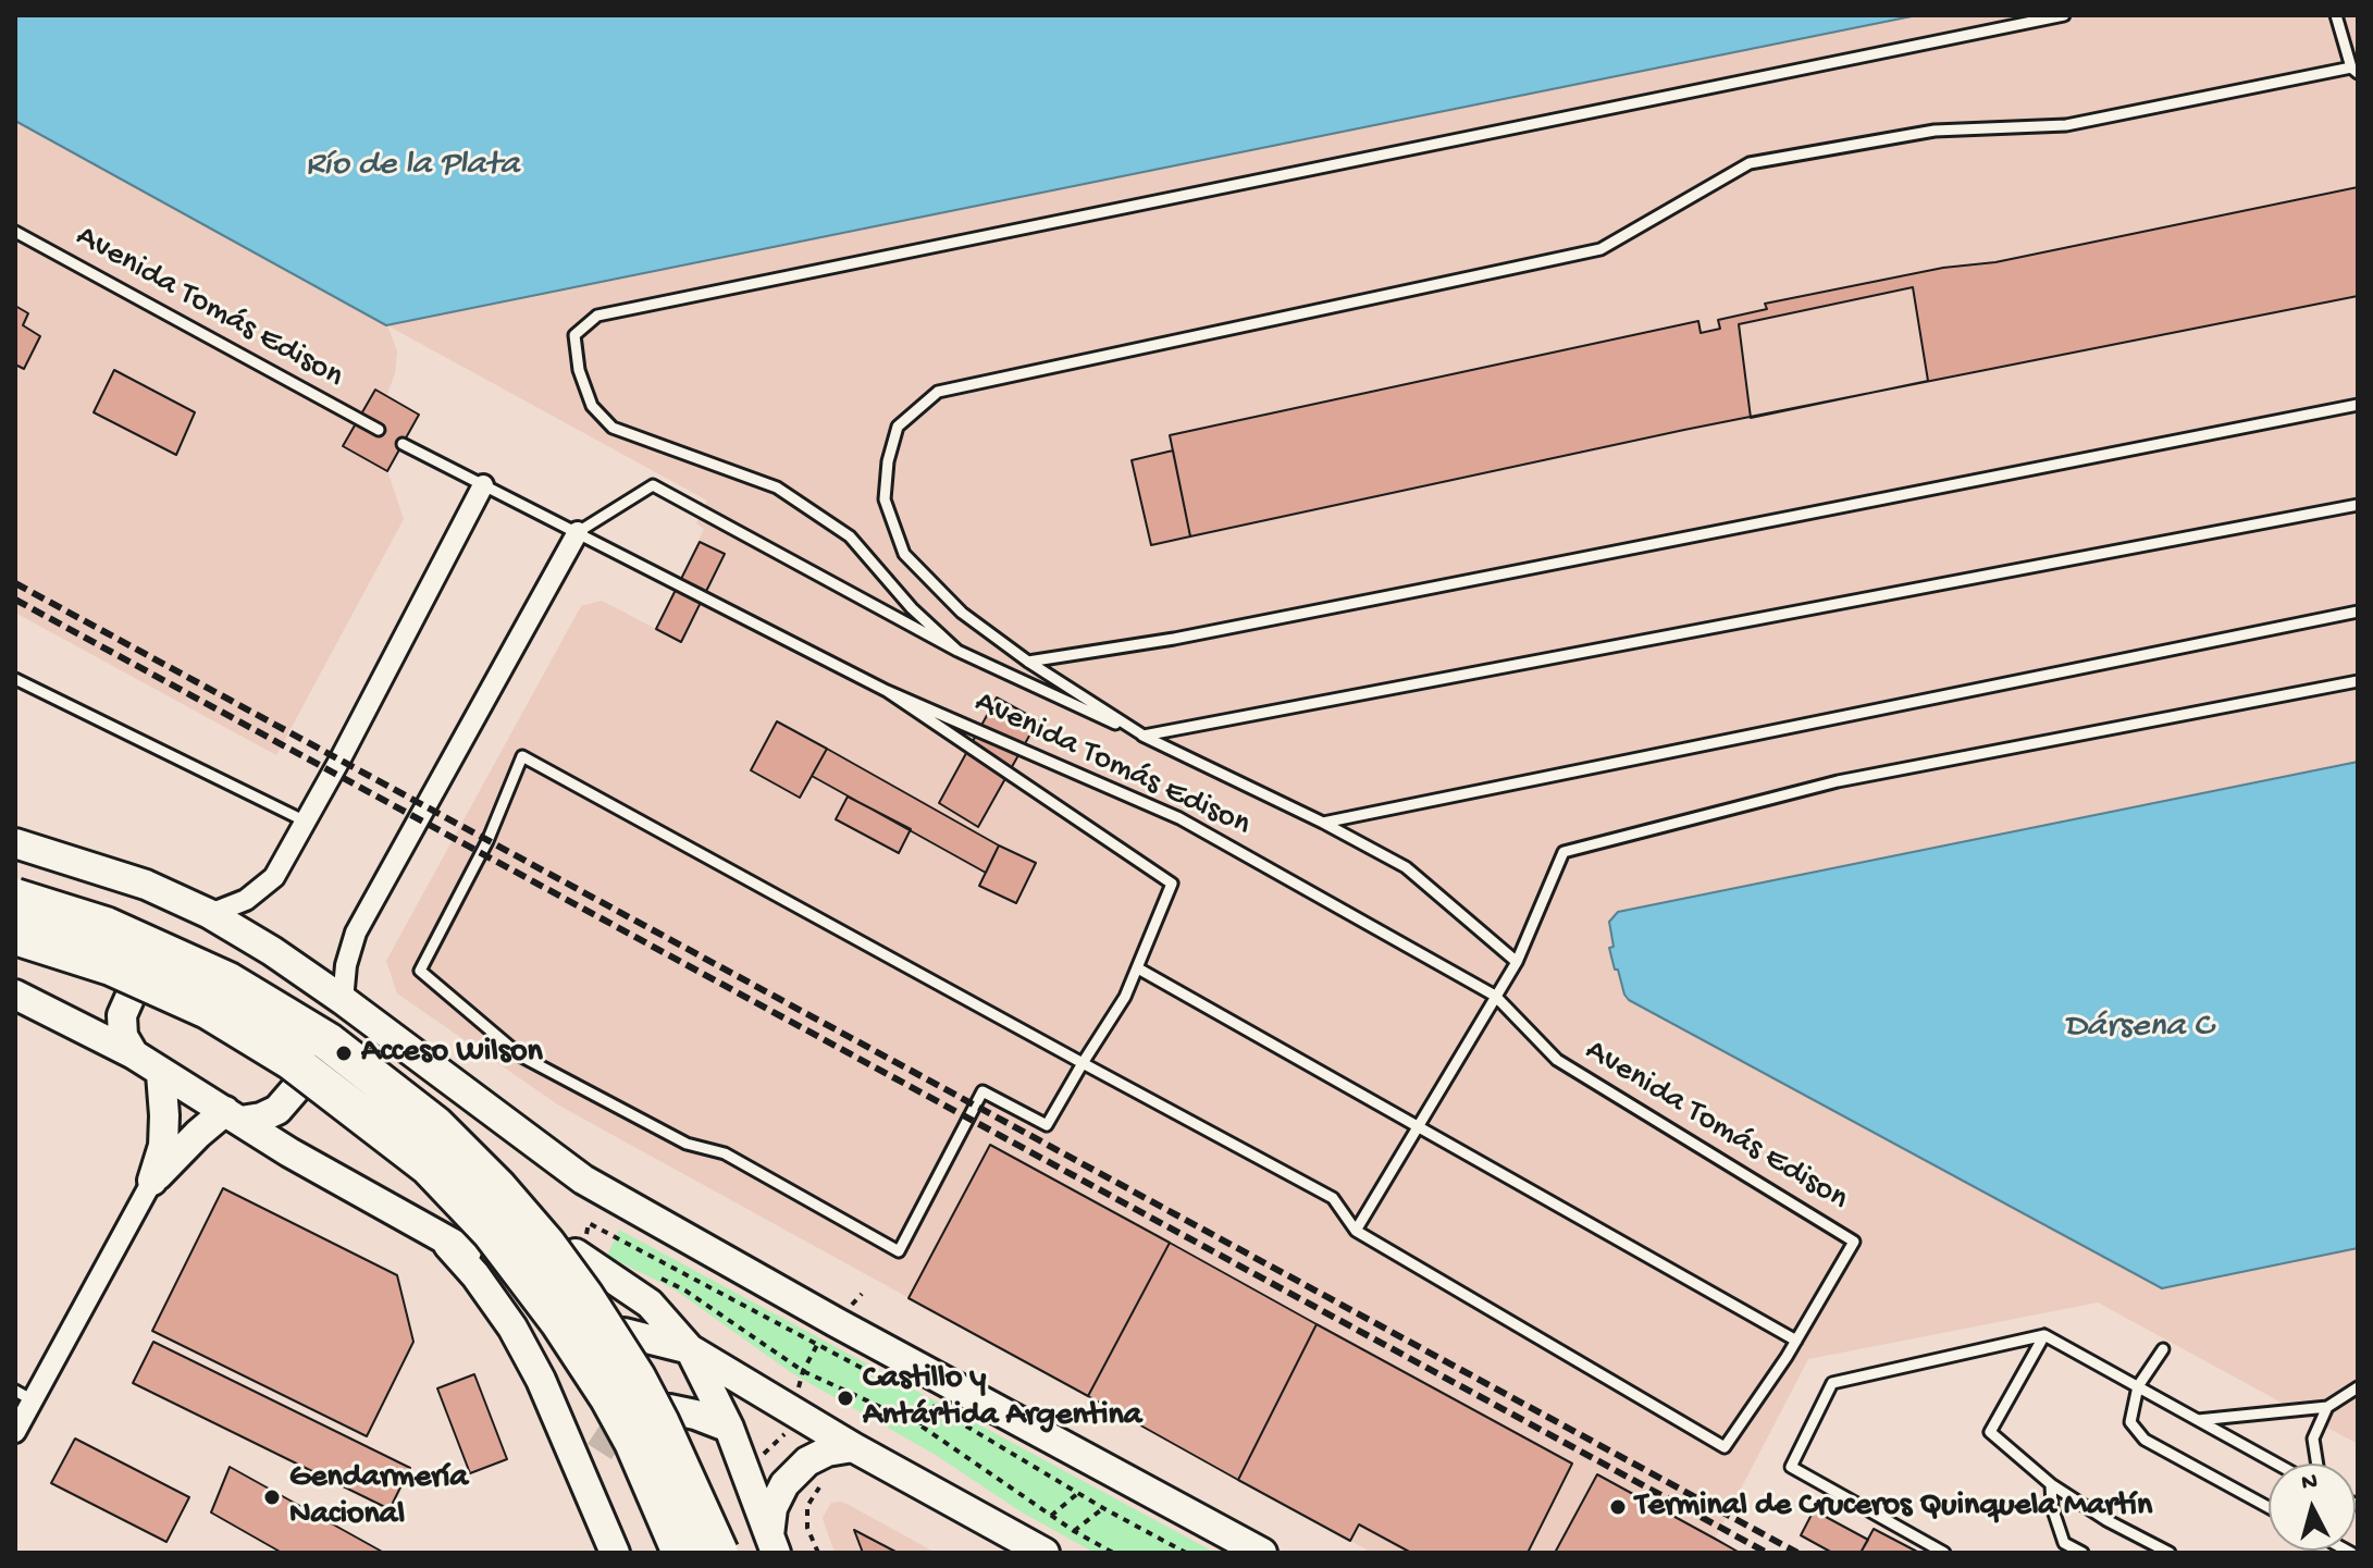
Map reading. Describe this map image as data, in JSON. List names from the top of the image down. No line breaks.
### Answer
{"streets":{"lane":["Avenida Tomás Edison"]},"water":["Río de la Plata","Dársena C"],"places":["Acceso Wilson","Castillo y Antártida Argentina","Gendarmería Nacional","Terminal de Cruceros Quinquela Martín"],"north":"top"}
